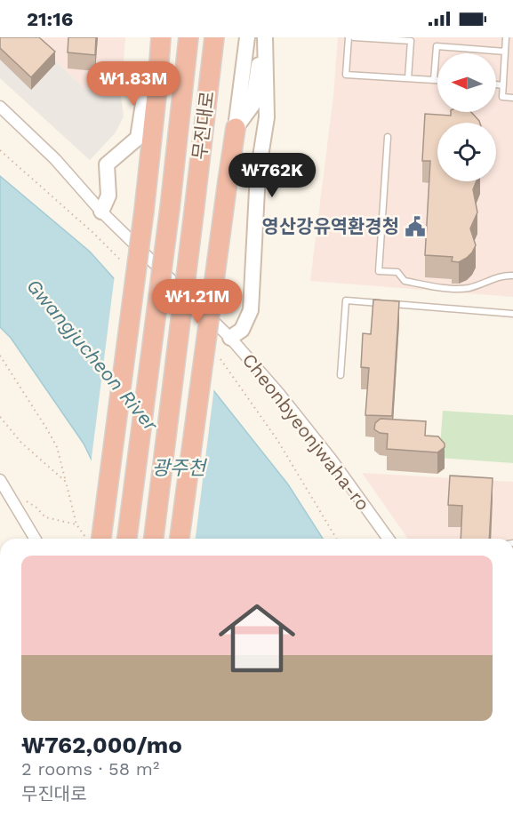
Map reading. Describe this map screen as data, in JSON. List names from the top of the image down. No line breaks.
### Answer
{"streets":{"highway":["무진대로"],"street":["Cheonbyeonjwaha-ro"]},"water":["Gwangjucheon River","광주천"],"places":{"public building":["영산강유역환경청"]},"north":"left","page":{"status":"21:16","price":["₩1.83M","₩762K","₩1.21M"],"list":[{"name":"₩762,000/mo","note":"2 rooms · 58 m² · 무진대로"}]}}
